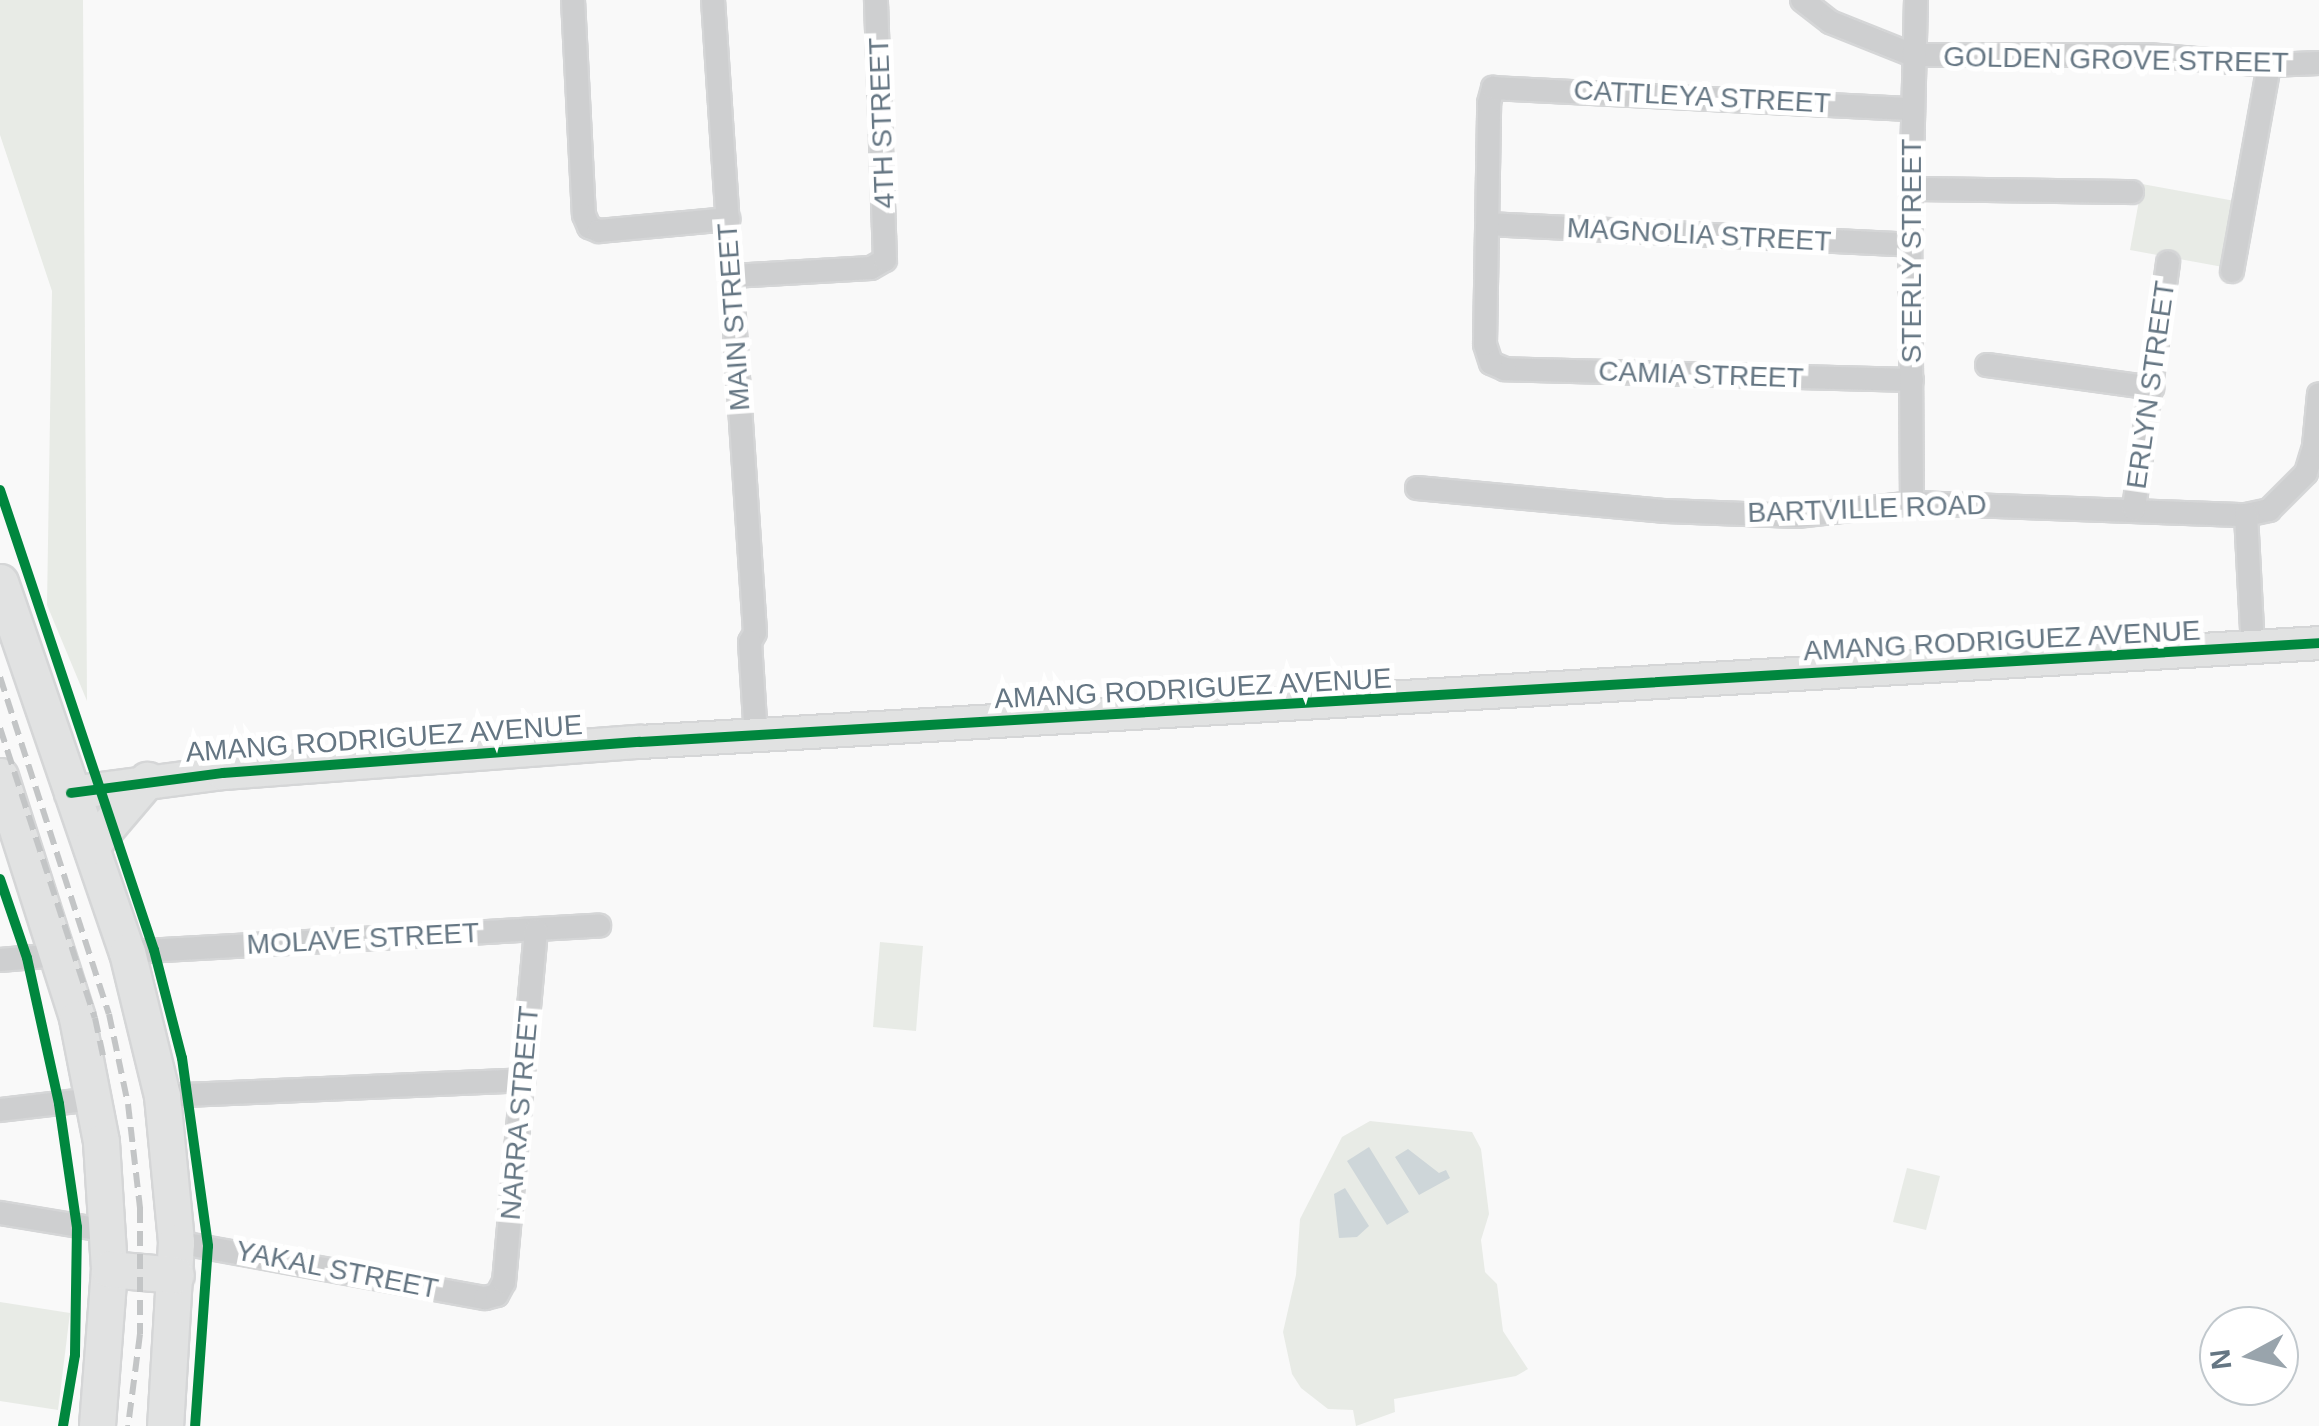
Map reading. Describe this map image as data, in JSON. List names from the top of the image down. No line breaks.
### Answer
{"streets":{"main road":["AMANG RODRIGUEZ AVENUE"],"street":["GOLDEN GROVE STREET","CATTLEYA STREET","4TH STREET","MAGNOLIA STREET","STERLY STREET","MAIN STREET","CAMIA STREET","ERLYN STREET","BARTVILLE ROAD","MOLAVE STREET","NARRA STREET","YAKAL STREET"]},"crossings":[["GOLDEN GROVE STREET","STERLY STREET"],["CATTLEYA STREET","MAGNOLIA STREET"],["CATTLEYA STREET","STERLY STREET"],["CATTLEYA STREET","CAMIA STREET"],["4TH STREET","MAIN STREET"],["MAGNOLIA STREET","STERLY STREET"],["MAGNOLIA STREET","CAMIA STREET"],["STERLY STREET","CAMIA STREET"],["STERLY STREET","BARTVILLE ROAD"],["MAIN STREET","AMANG RODRIGUEZ AVENUE"],["ERLYN STREET","BARTVILLE ROAD"],["MOLAVE STREET","NARRA STREET"],["NARRA STREET","YAKAL STREET"]],"north":"left"}
